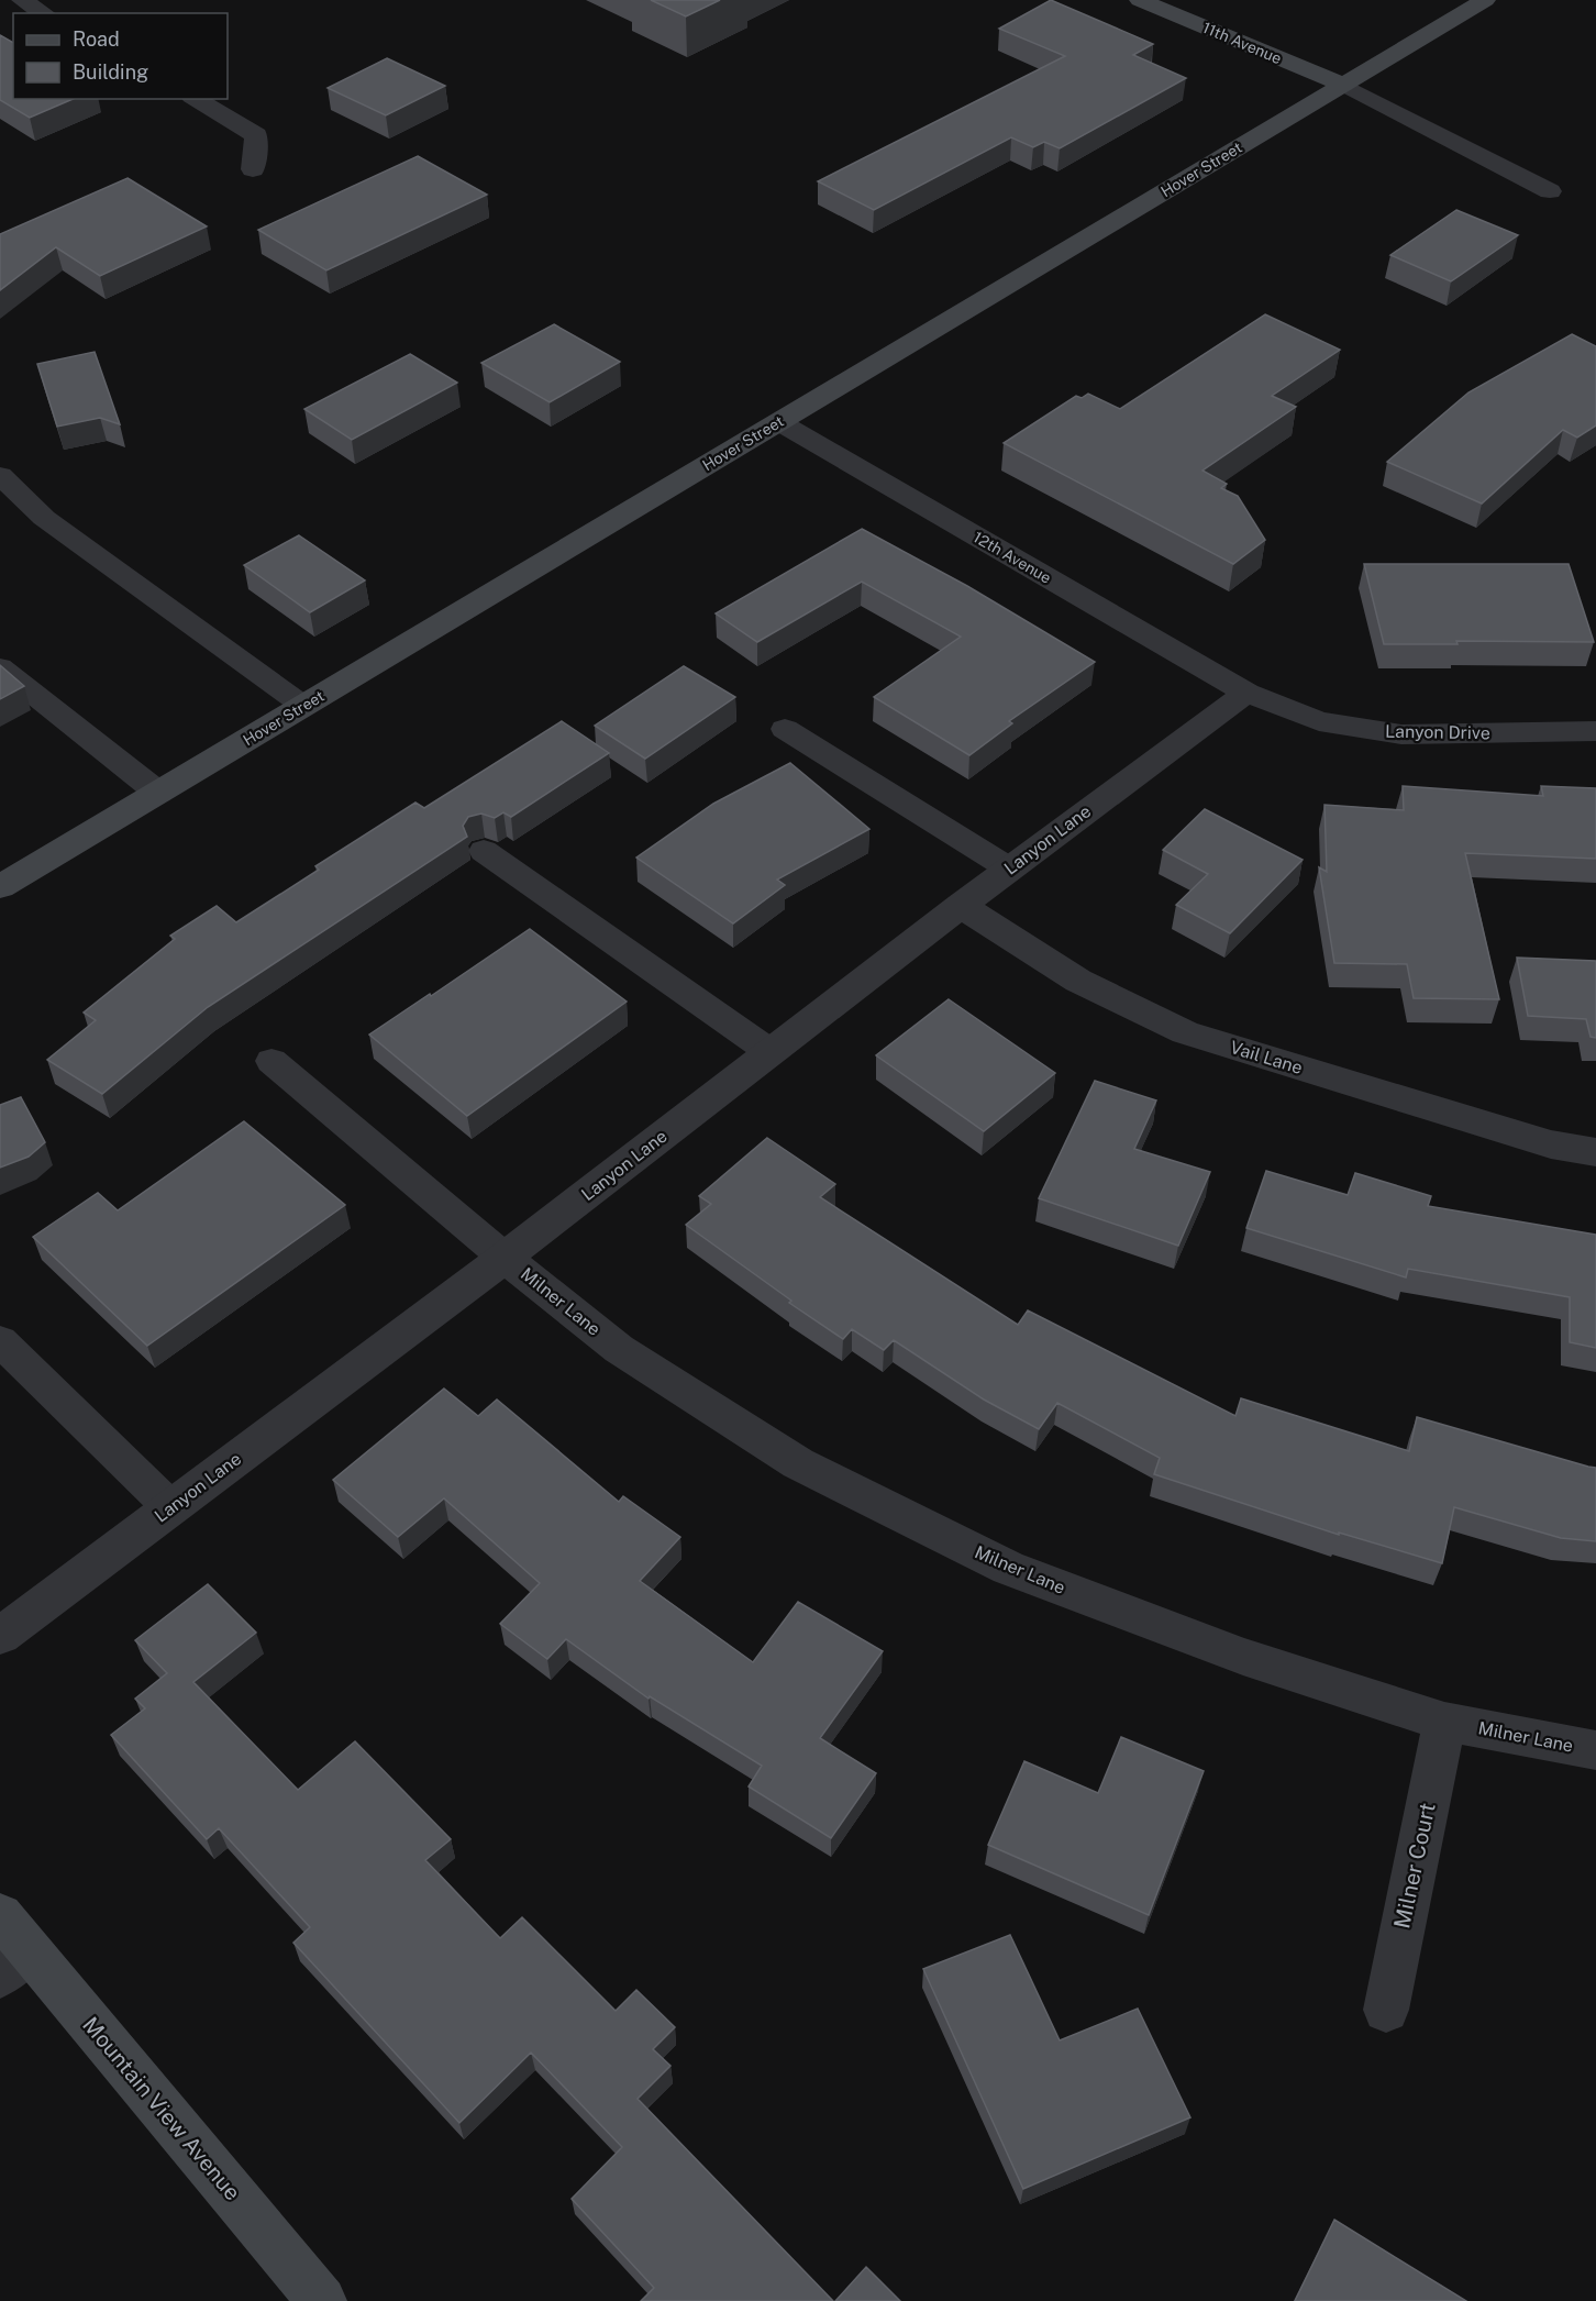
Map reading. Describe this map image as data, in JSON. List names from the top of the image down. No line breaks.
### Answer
{"streets":{"main road":["11th Avenue","Hover Street","Mountain View Avenue"],"street":["12th Avenue","Lanyon Drive","Lanyon Lane","Vail Lane","Milner Lane","Milner Court"]},"crossings":[["11th Avenue","Hover Street"],["Hover Street","12th Avenue"],["12th Avenue","Lanyon Drive"],["12th Avenue","Lanyon Lane"],["Lanyon Drive","Lanyon Lane"],["Lanyon Lane","Vail Lane"],["Lanyon Lane","Milner Lane"],["Milner Lane","Milner Court"]],"legend":["Road","Building"]}
